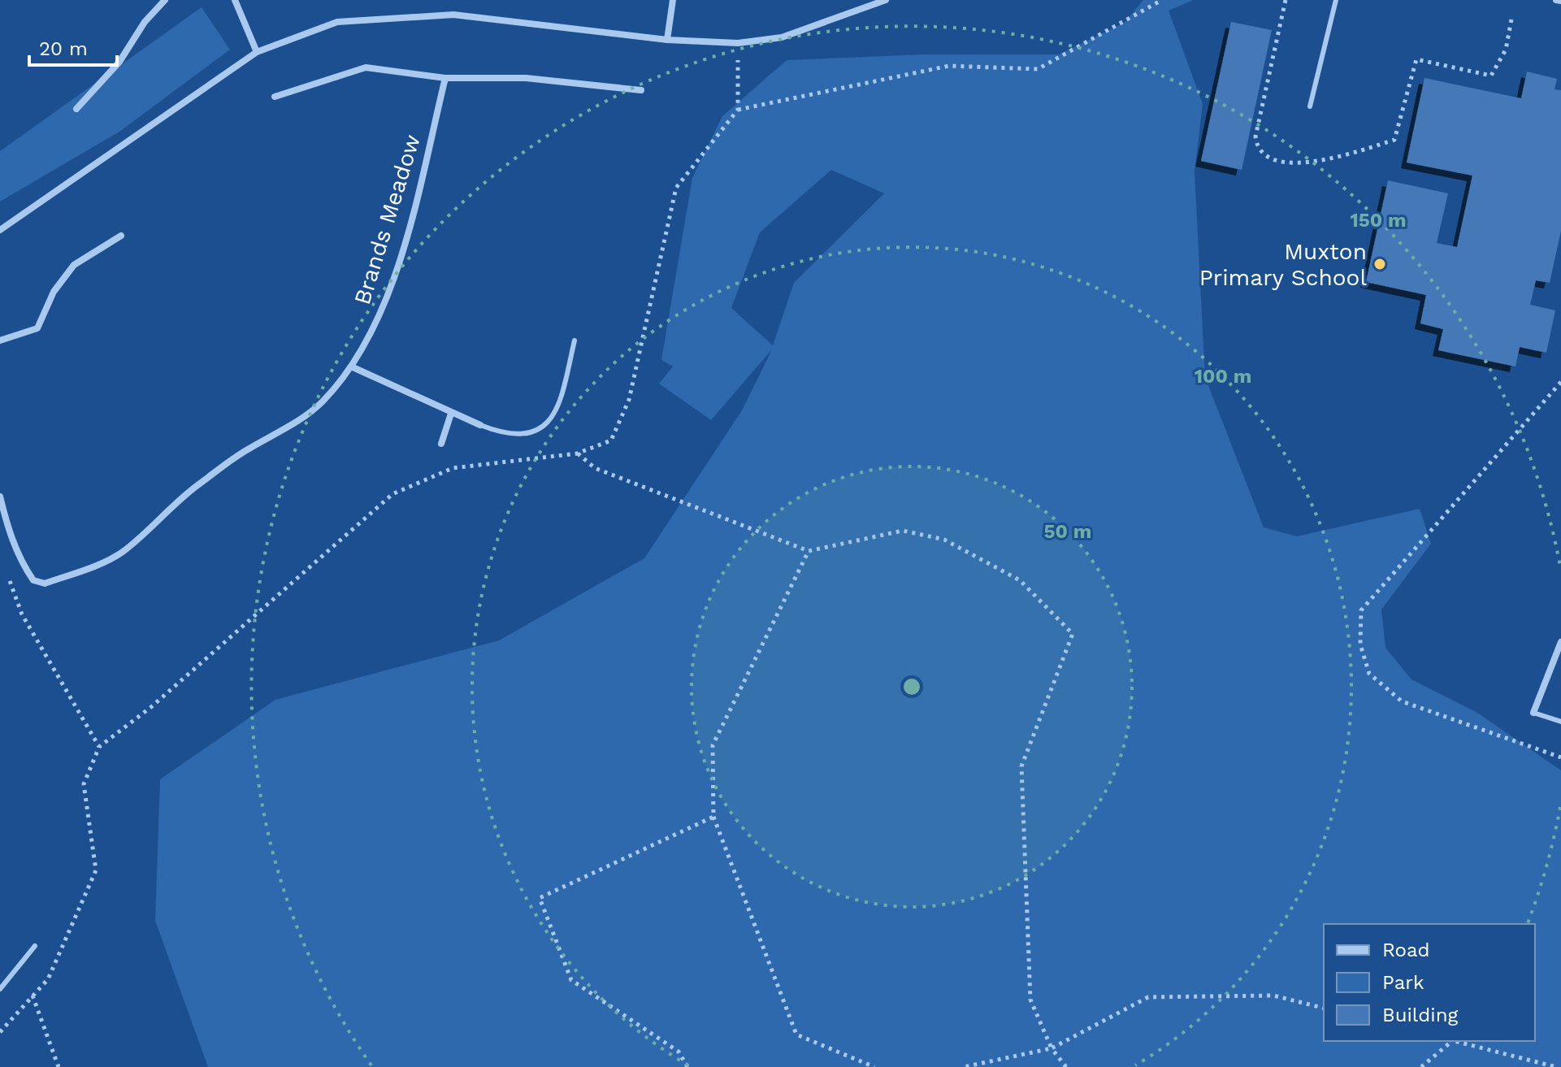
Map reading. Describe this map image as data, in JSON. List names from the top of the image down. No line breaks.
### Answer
{"streets":{"street":["Brands Meadow"]},"places":["Muxton Primary School"],"legend":["Road","Park","Building"],"scale_bar":"20 m","rings":["150 m","100 m","50 m"]}
